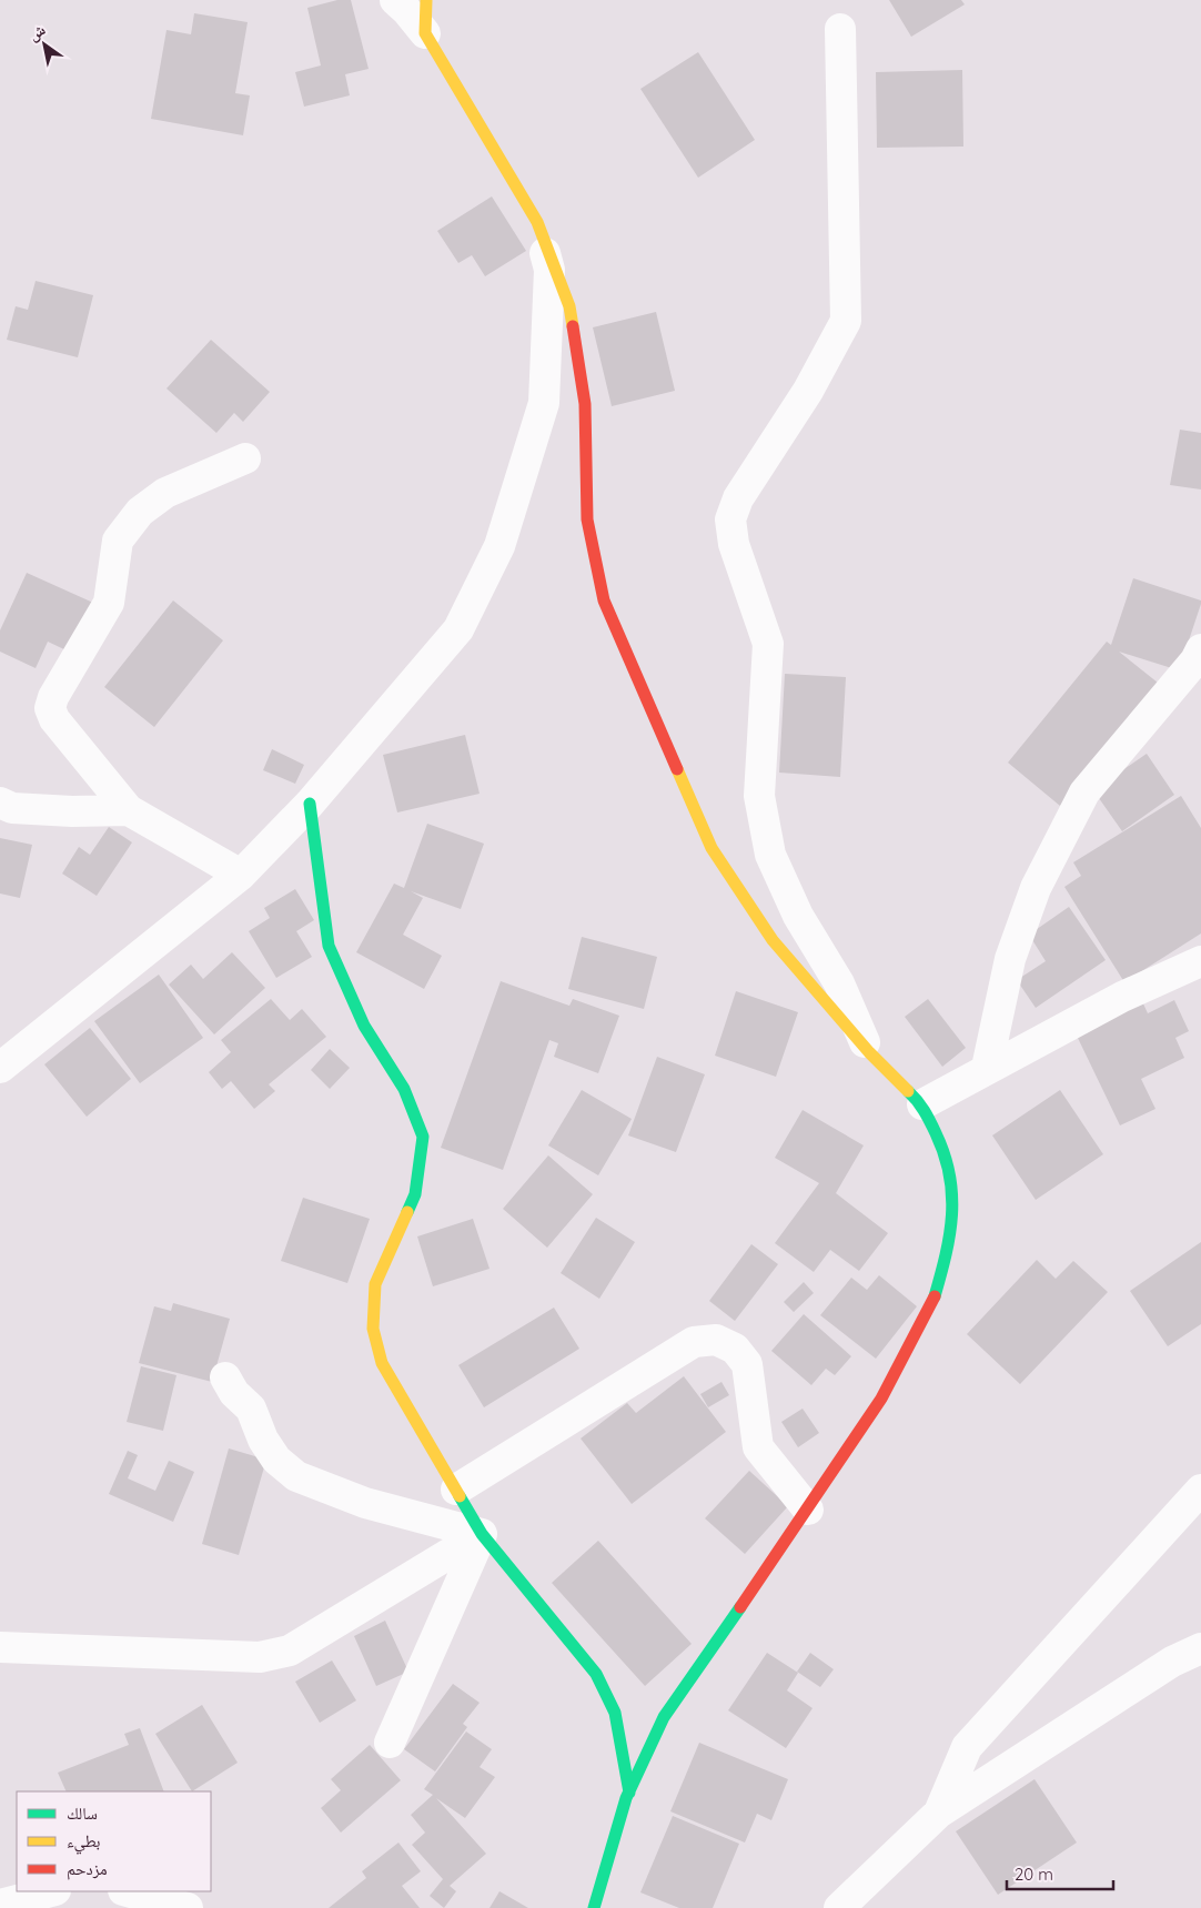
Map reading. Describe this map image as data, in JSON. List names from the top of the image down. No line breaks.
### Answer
{"legend":["سالك","بطيء","مزدحم"],"scale_bar":"20 m","north":"top left"}
